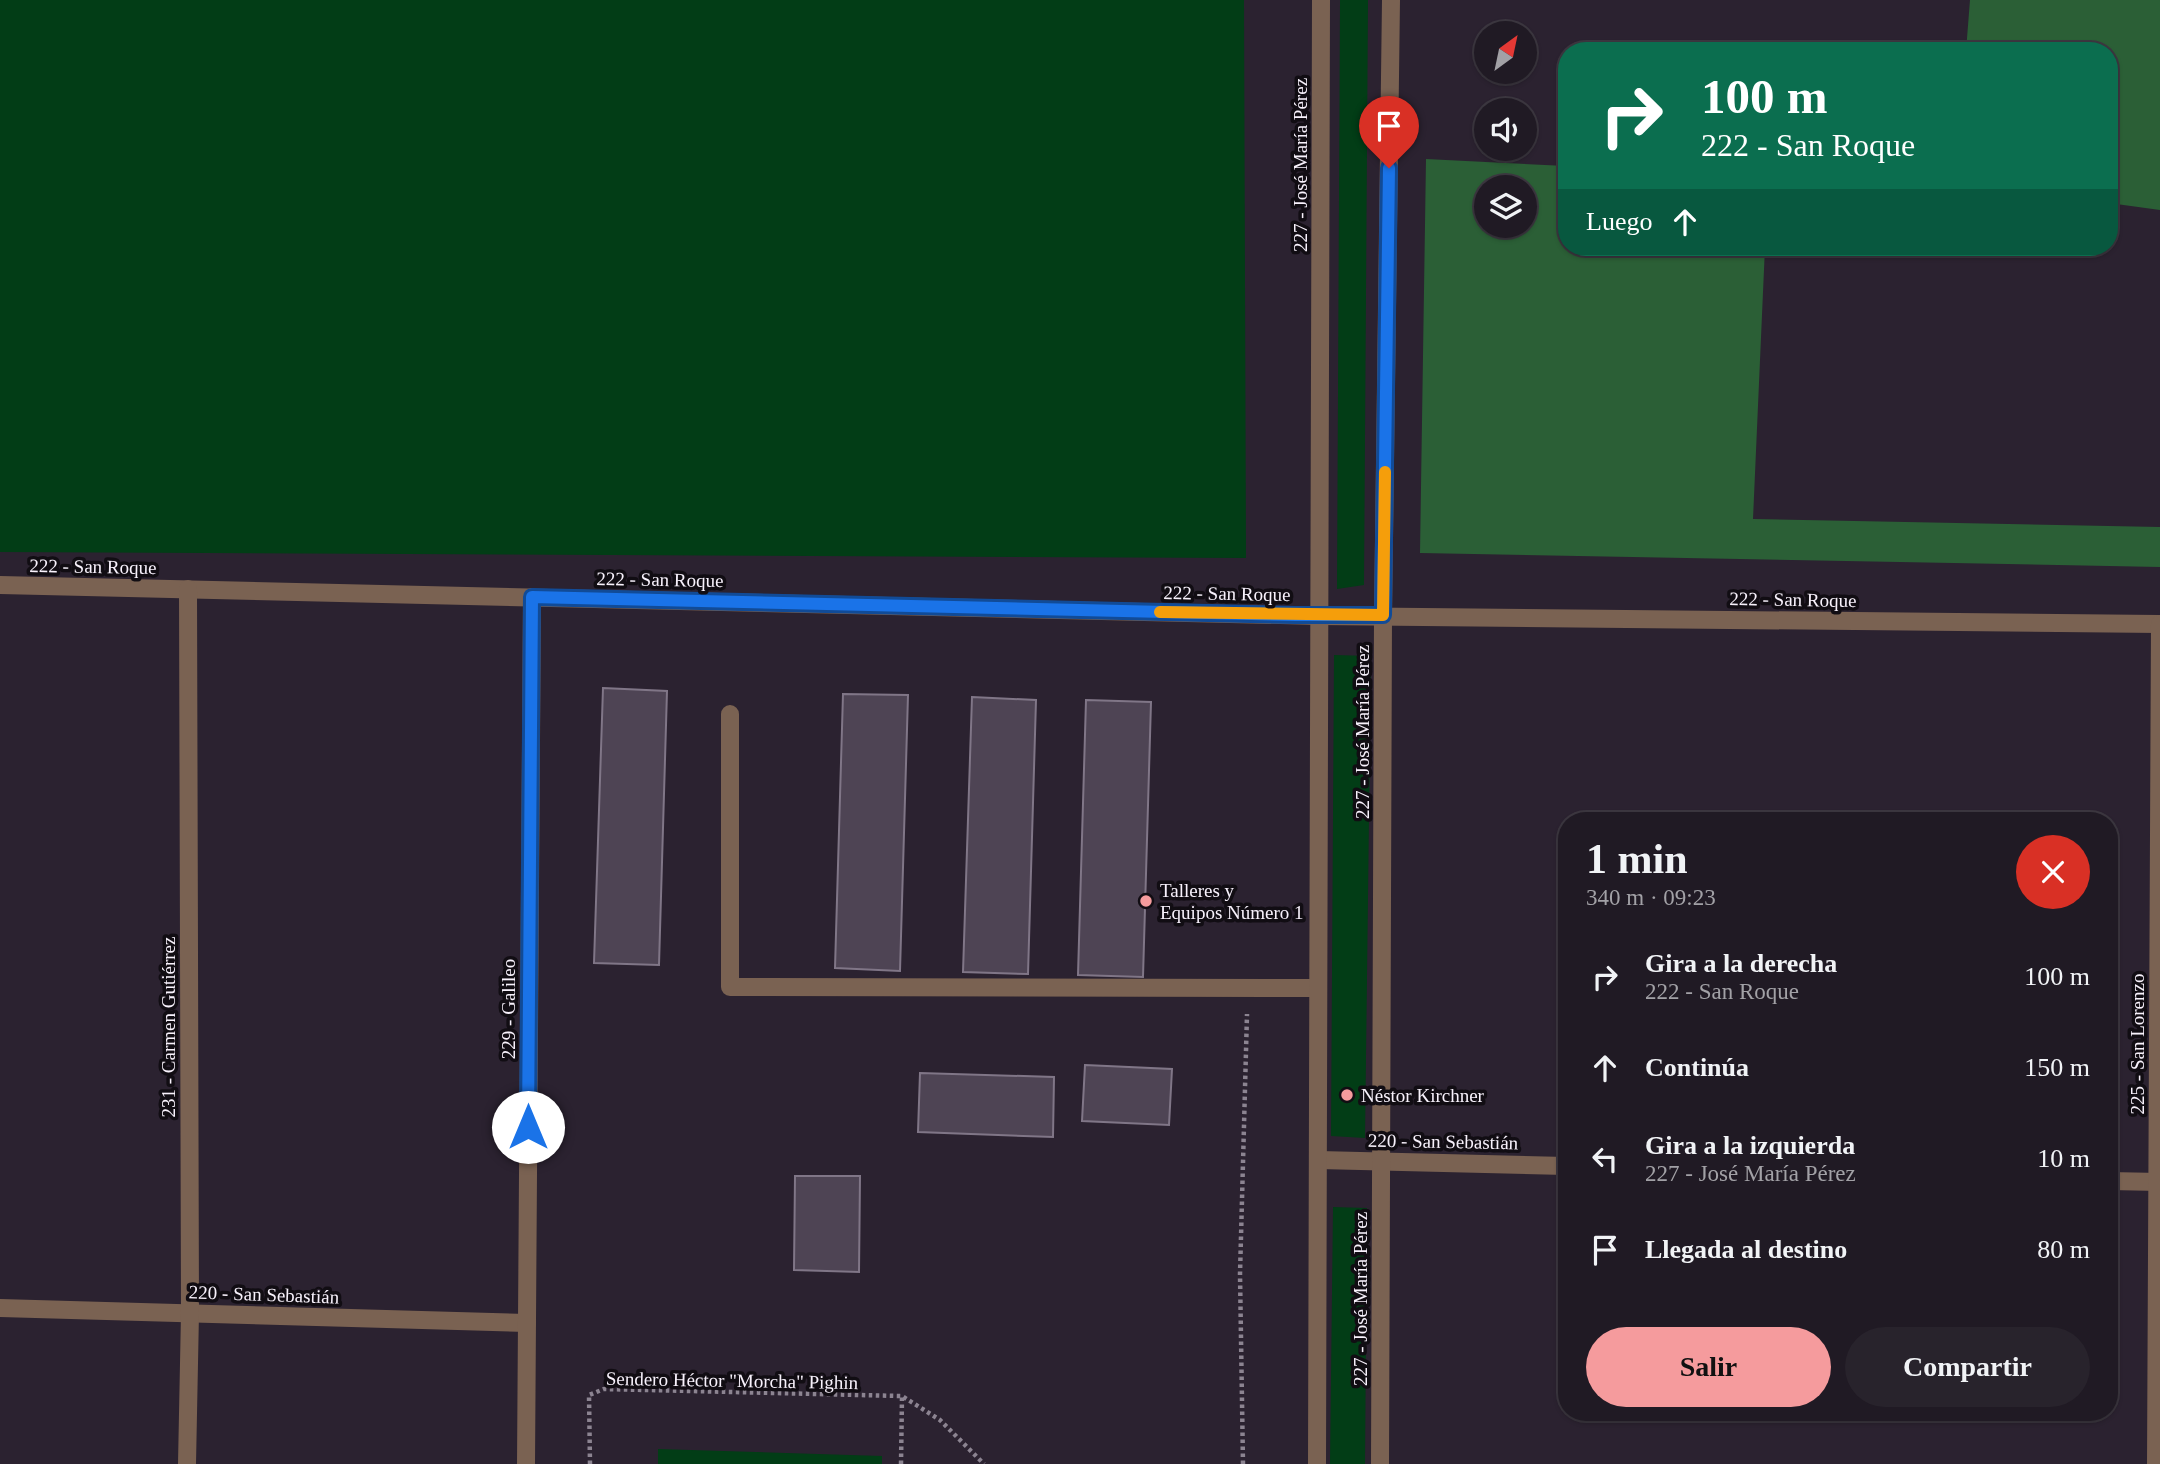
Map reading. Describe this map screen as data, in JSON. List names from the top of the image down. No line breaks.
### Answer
{"streets":{"street":["227 - José María Pérez","222 - San Roque","229 - Galileo","231 - Carmen Gutiérrez","225 - San Lorenzo","220 - San Sebastián"],"path":["Sendero Héctor \"Morcha\" Pighin"]},"crossings":[["227 - José María Pérez","222 - San Roque"],["227 - José María Pérez","220 - San Sebastián"],["222 - San Roque","229 - Galileo"],["222 - San Roque","231 - Carmen Gutiérrez"],["222 - San Roque","225 - San Lorenzo"],["229 - Galileo","220 - San Sebastián"],["231 - Carmen Gutiérrez","220 - San Sebastián"]],"places":["Talleres y Equipos Número 1","Néstor Kirchner"],"north":"top right","page":{"turn":["100 m","222 - San Roque"],"then":"Luego","heading":["1 min","340 m · 09:23"],"list":[{"name":"Gira a la derecha","note":"222 - San Roque","value":"100 m"},{"name":"Continúa","value":"150 m"},{"name":"Gira a la izquierda","note":"227 - José María Pérez","value":"10 m"},{"name":"Llegada al destino","value":"80 m"}],"buttons":["Salir","Compartir"]}}
